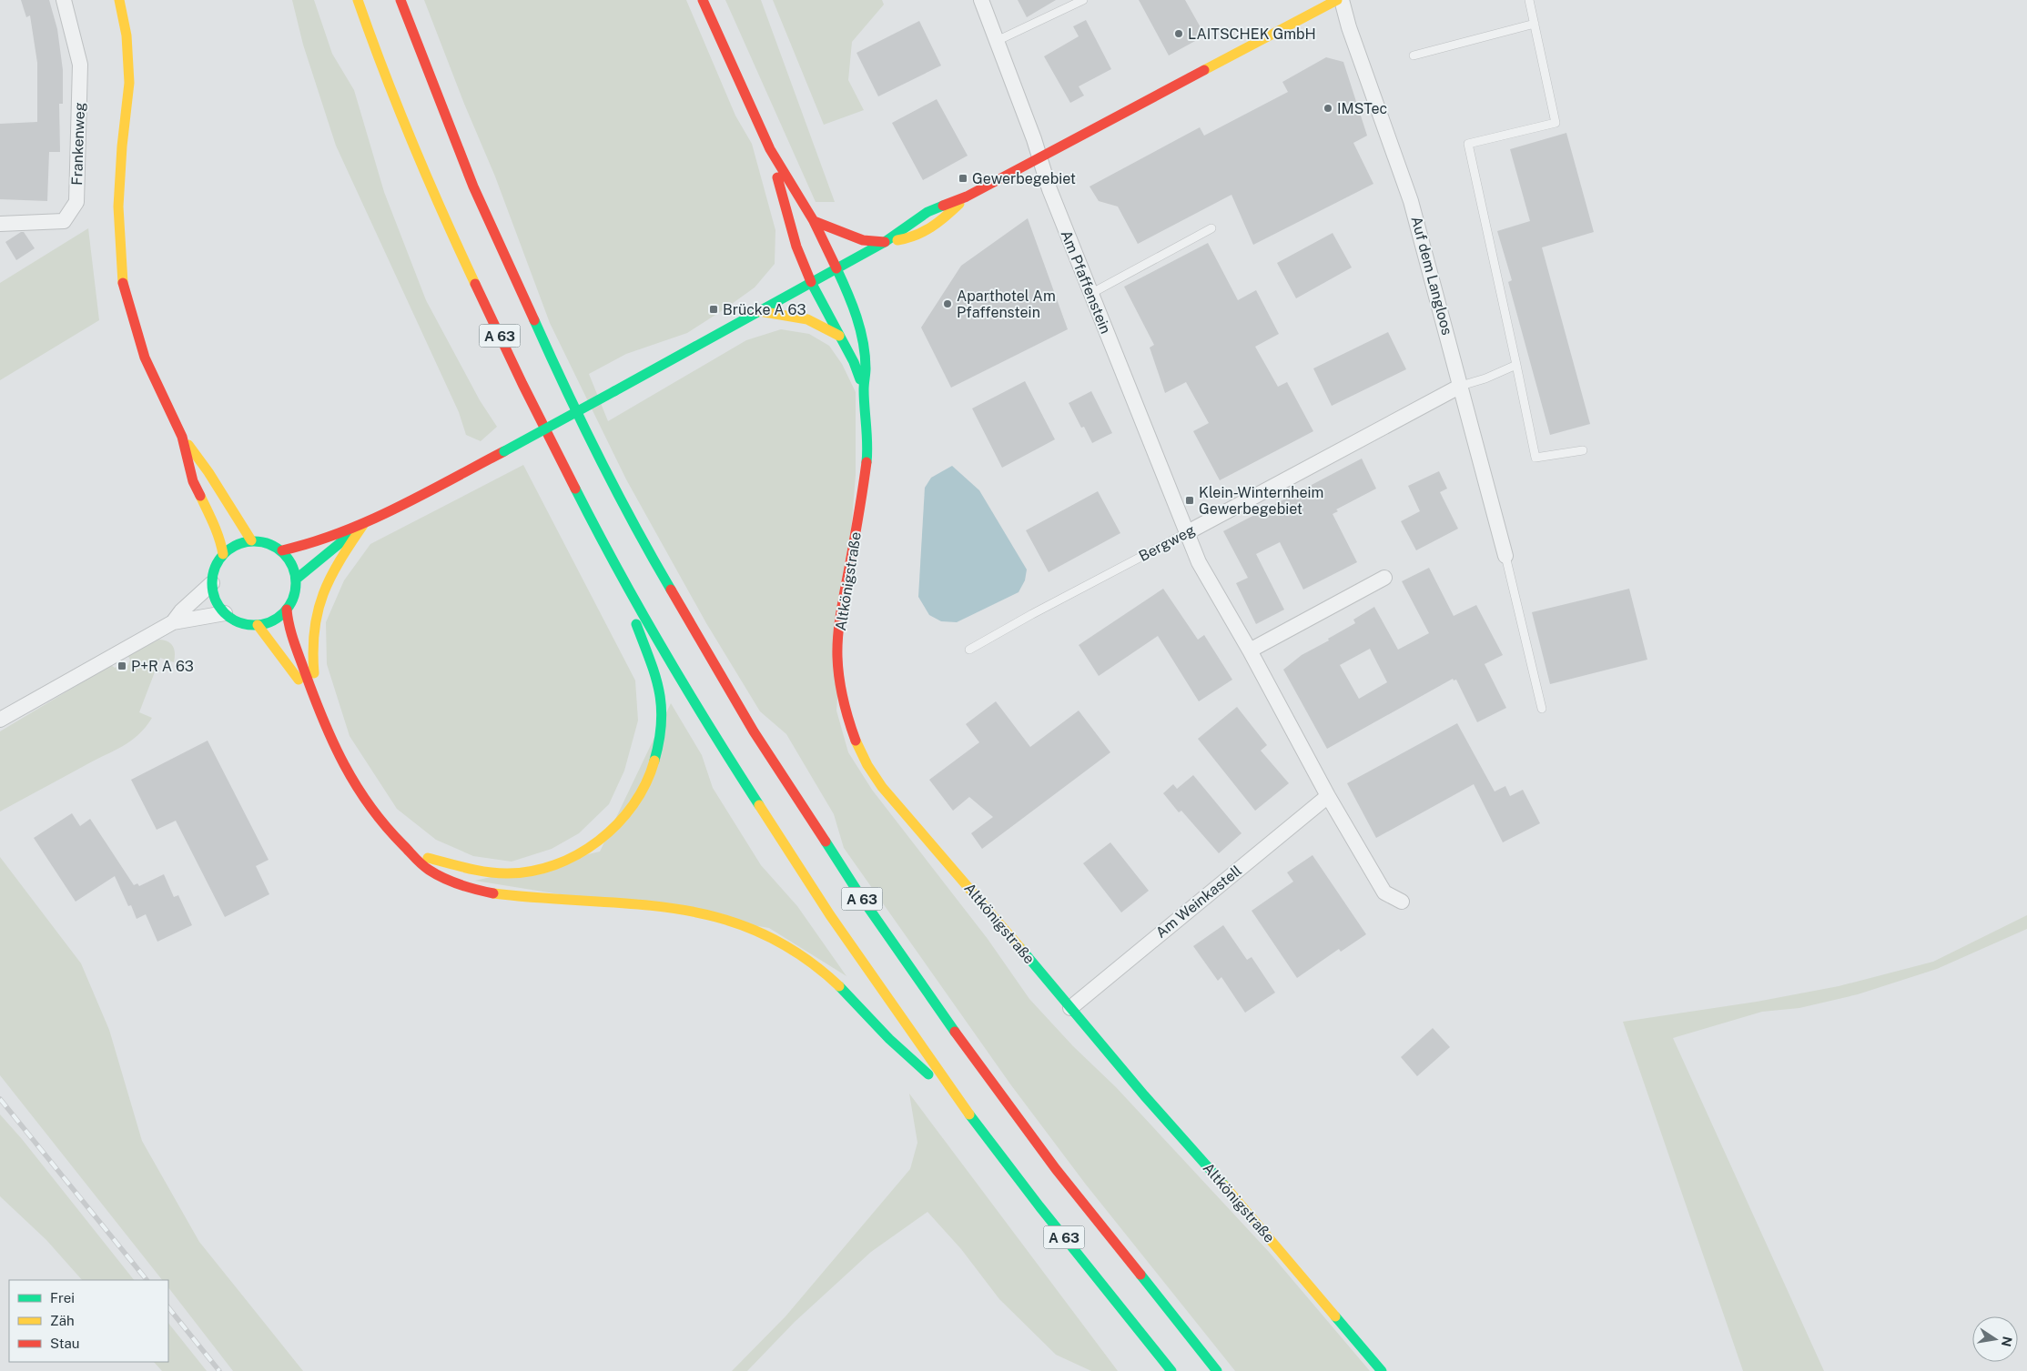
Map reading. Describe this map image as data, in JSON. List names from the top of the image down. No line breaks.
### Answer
{"streets":{"main road":["A 63","Altkönigstraße"],"street":["Frankenweg","Auf dem Langloos","Am Pfaffenstein","Bergweg","Am Weinkastell"]},"crossings":[["Auf dem Langloos","Bergweg"],["Am Pfaffenstein","Bergweg"],["Altkönigstraße","Am Weinkastell"]],"places":{"other":["LAITSCHEK GmbH","IMSTec","Aparthotel Am Pfaffenstein"],"transit":["Gewerbegebiet","Brücke A 63","Klein-Winternheim Gewerbegebiet","P+R A 63"]},"legend":["Frei","Zäh","Stau"],"north":"right"}
